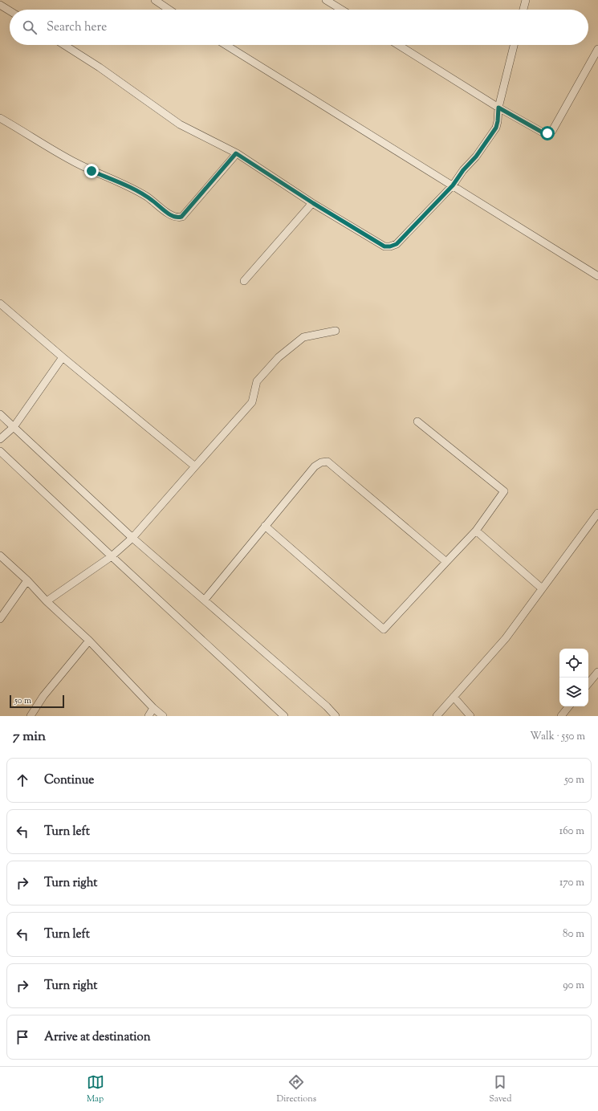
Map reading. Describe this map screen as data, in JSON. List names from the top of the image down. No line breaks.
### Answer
{"scale_bar":"50 m","page":{"search":"Search here","scale":"50 m","heading":["7 min","Walk · 550 m"],"list":[["Continue","50 m"],["Turn left","160 m"],["Turn right","170 m"],["Turn left","80 m"],["Turn right","90 m"],"Arrive at destination"],"nav":["Map","Directions","Saved"]}}
